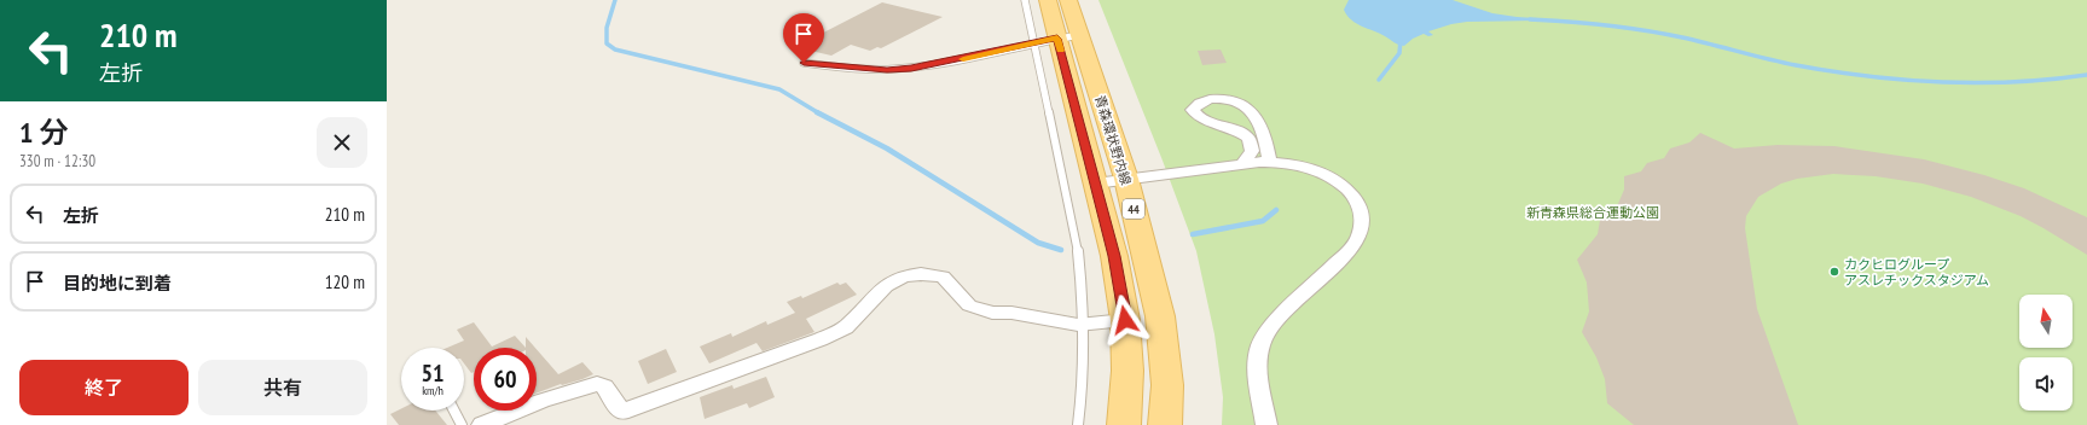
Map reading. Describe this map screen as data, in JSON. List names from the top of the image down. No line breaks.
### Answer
{"streets":{"main road":["青森環状野内線","44"]},"parks":["新青森県総合運動公園"],"places":["カクヒログループ アスレチックスタジアム"],"north":"top","page":{"turn":["210 m","左折"],"heading":["1 分","330 m · 12:30"],"list":[{"name":"左折","value":"210 m"},{"name":"目的地に到着","value":"120 m"}],"speed":"51 km/h","limit":"60","buttons":["終了","共有"]}}
